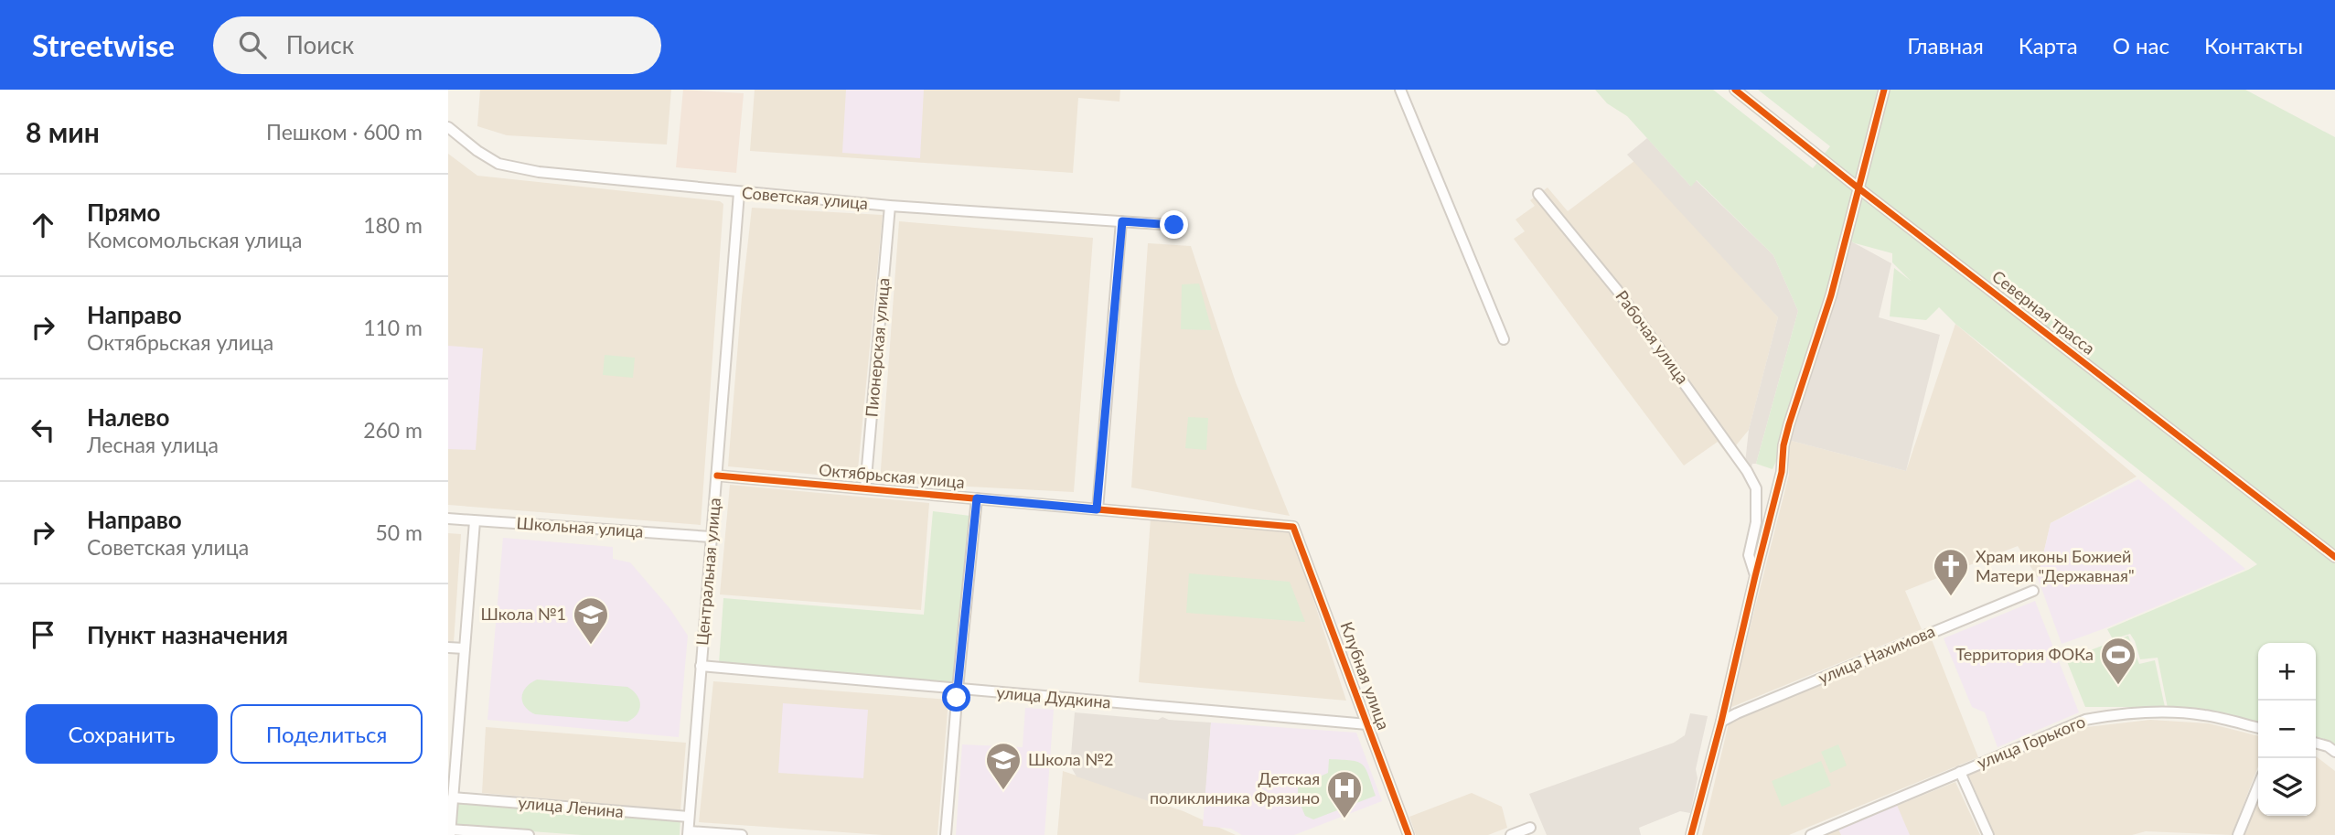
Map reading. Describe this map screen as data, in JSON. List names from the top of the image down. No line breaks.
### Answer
{"streets":{"street":["Советская улица","Северная трасса","Рабочая улица","Пионерская улица","Октябрьская улица","Школьная улица","Центральная улица","улица Нахимова","Клубная улица","улица Дудкина","улица Горького","улица Ленина"]},"crossings":[["Советская улица","Пионерская улица"],["Советская улица","Центральная улица"],["Пионерская улица","Октябрьская улица"],["Октябрьская улица","Центральная улица"],["Октябрьская улица","Клубная улица"],["Школьная улица","Центральная улица"],["Центральная улица","улица Дудкина"],["Центральная улица","улица Ленина"],["Клубная улица","улица Дудкина"]],"places":{"church":["Храм иконы Божией Матери \"Державная\""],"school or university":["Школа №1","Школа №2"],"sports":["Территория ФОКа"],"hospital":["Детская поликлиника Фрязино"]},"page":{"header":"Streetwise","search":"Поиск","nav":["Главная","Карта","О нас","Контакты"],"heading":["8 мин","Пешком · 600 m"],"list":[["Прямо","Комсомольская улица","180 m"],["Направо","Октябрьская улица","110 m"],["Налево","Лесная улица","260 m"],["Направо","Советская улица","50 m"],"Пункт назначения"],"map_buttons":["+","−"],"buttons":["Сохранить","Поделиться"]}}
